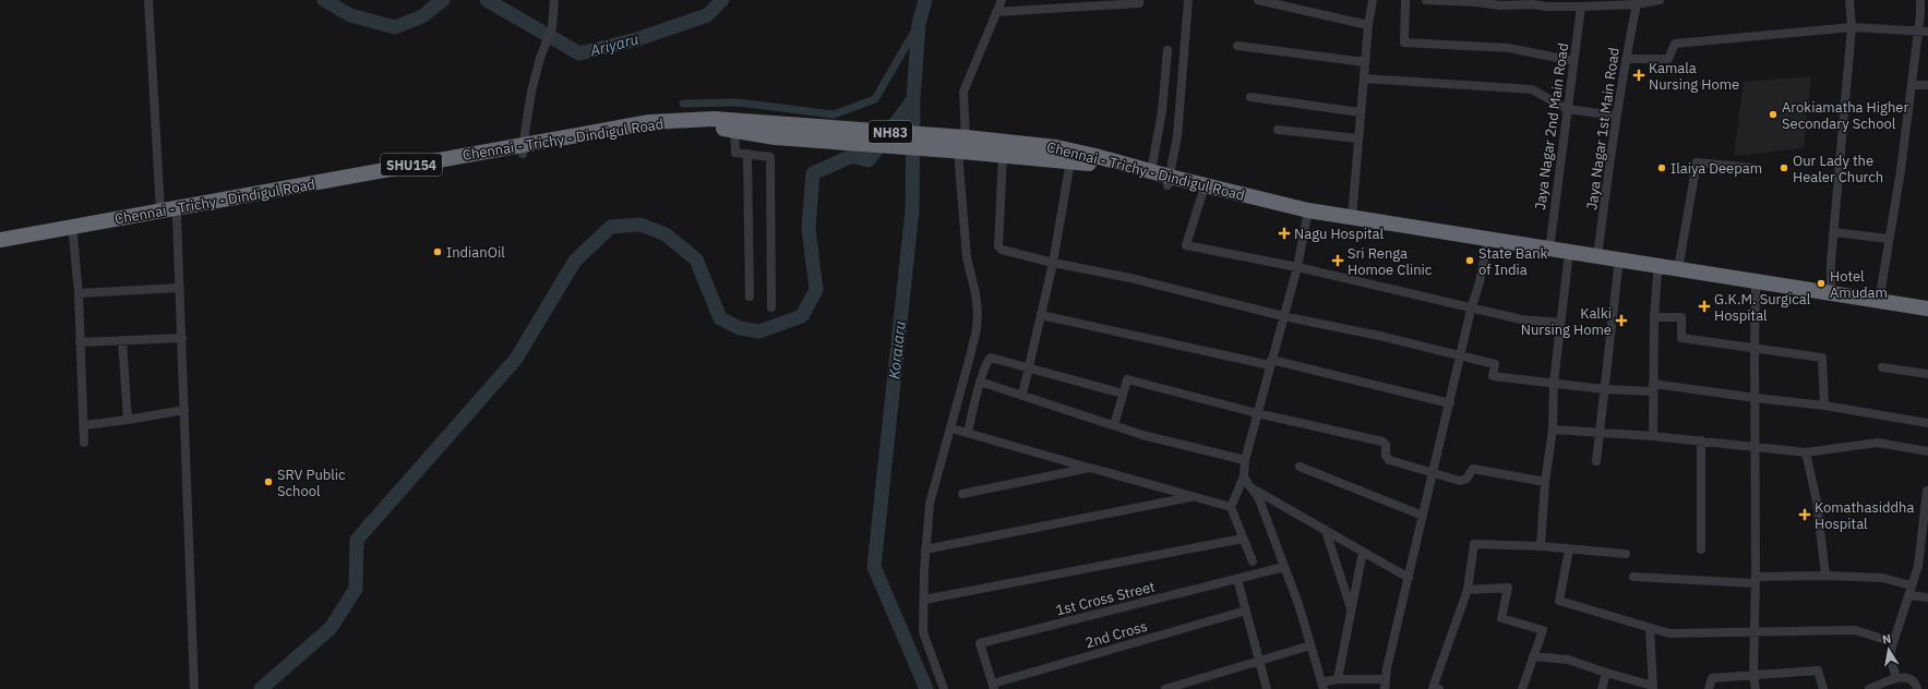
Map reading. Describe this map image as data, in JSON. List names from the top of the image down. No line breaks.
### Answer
{"streets":{"highway":["NH83","Chennai - Trichy - Dindigul Road","SHU154"],"street":["Jaya Nagar 2nd Main Road","Jaya Nagar 1st Main Road","1st Cross Street","2nd Cross"]},"crossings":[["Jaya Nagar 2nd Main Road","Chennai - Trichy - Dindigul Road"],["Jaya Nagar 1st Main Road","Chennai - Trichy - Dindigul Road"],["1st Cross Street","2nd Cross"]],"water":["Ariyaru","Koraiaru"],"places":{"health":["Kamala Nursing Home","Nagu Hospital","Sri Renga Homoe Clinic","G.K.M. Surgical Hospital","Kalki Nursing Home","Komathasiddha Hospital"],"other":["Arokiamatha Higher Secondary School","Ilaiya Deepam","Our Lady the Healer Church","IndianOil","State Bank of India","Hotel Amudam","SRV Public School"]},"north":"top"}
